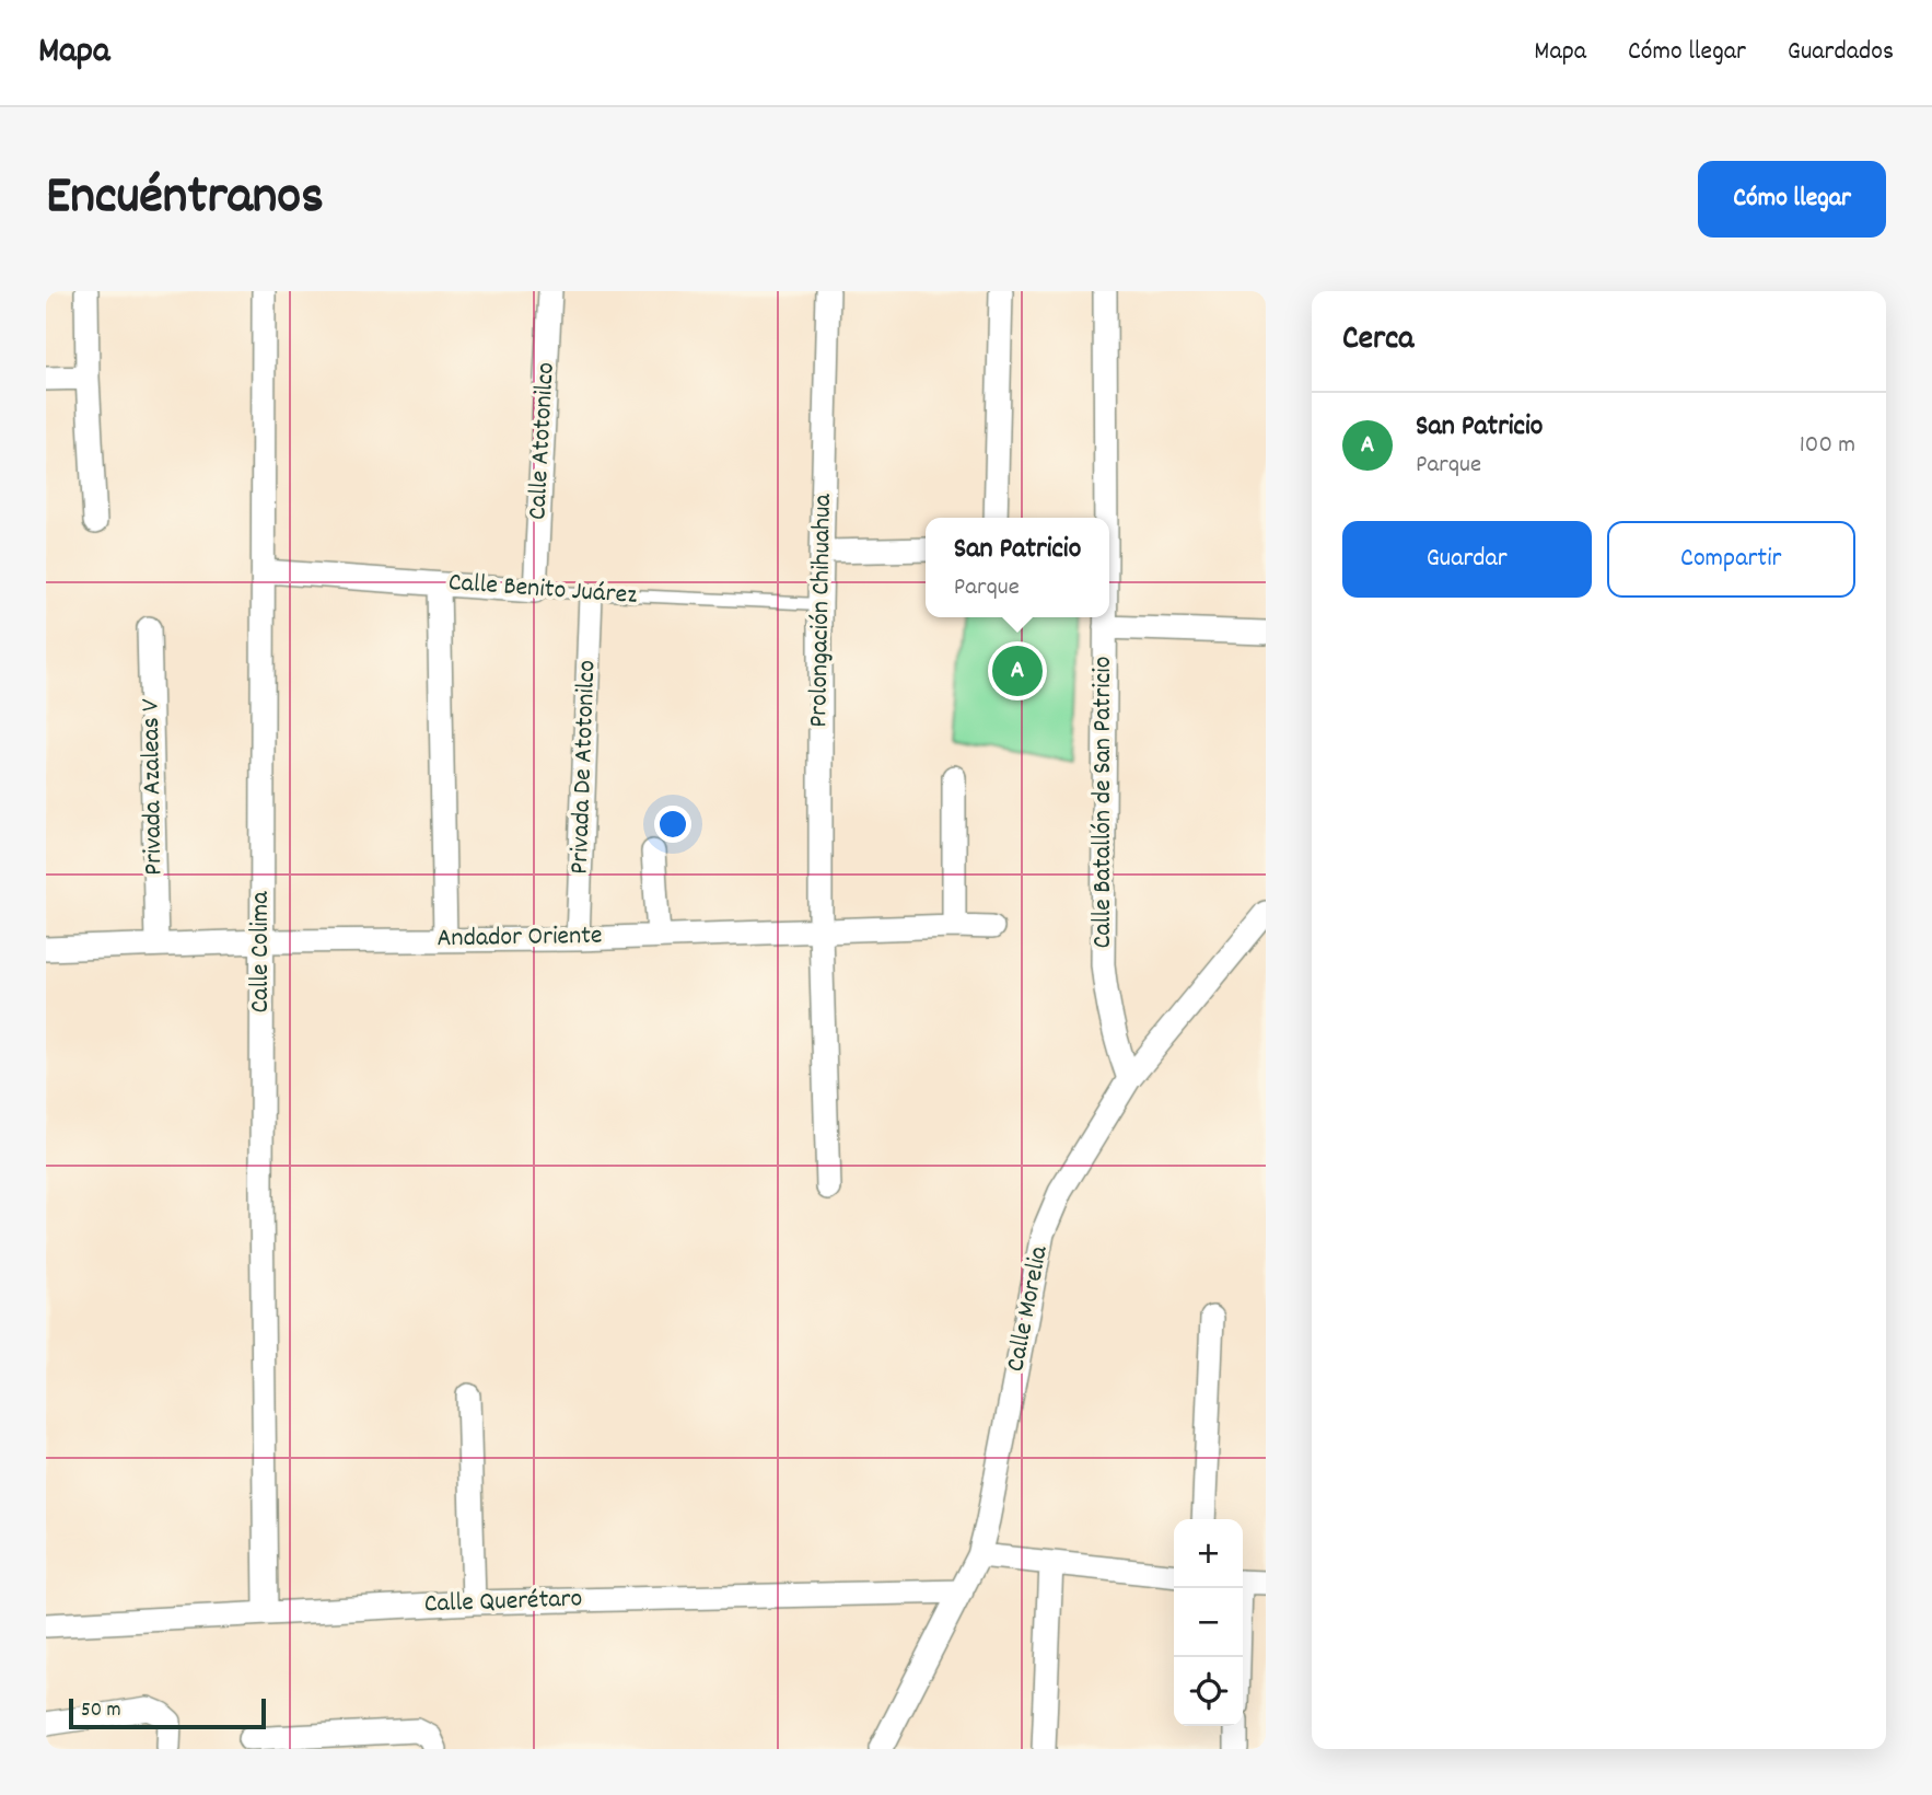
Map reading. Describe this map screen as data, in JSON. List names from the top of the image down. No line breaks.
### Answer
{"streets":{"street":["Calle Atotonilco","Calle Benito Juárez","Prolongación Chihuahua","Privada De Atotonilco","Privada Azaleas V","Calle Batallón de San Patricio","Andador Oriente","Calle Colima","Calle Morelia","Calle Querétaro"]},"crossings":[["Calle Atotonilco","Calle Benito Juárez"],["Calle Benito Juárez","Prolongación Chihuahua"],["Calle Benito Juárez","Privada De Atotonilco"],["Calle Benito Juárez","Calle Colima"],["Prolongación Chihuahua","Andador Oriente"],["Privada De Atotonilco","Andador Oriente"],["Privada Azaleas V","Andador Oriente"],["Calle Batallón de San Patricio","Calle Morelia"],["Andador Oriente","Calle Colima"],["Calle Colima","Calle Querétaro"],["Calle Morelia","Calle Querétaro"]],"scale_bar":"50 m","page":{"header":"Mapa","nav":["Mapa","Cómo llegar","Guardados"],"title":"Encuéntranos","buttons":["Cómo llegar",["Guardar","Compartir"]],"heading":"Cerca","list":[{"mark":"A","name":"San Patricio","note":"Parque","value":"100 m"}],"popup":["San Patricio","Parque"],"pins":"A","map_buttons":["+","−"],"scale":"50 m"}}
